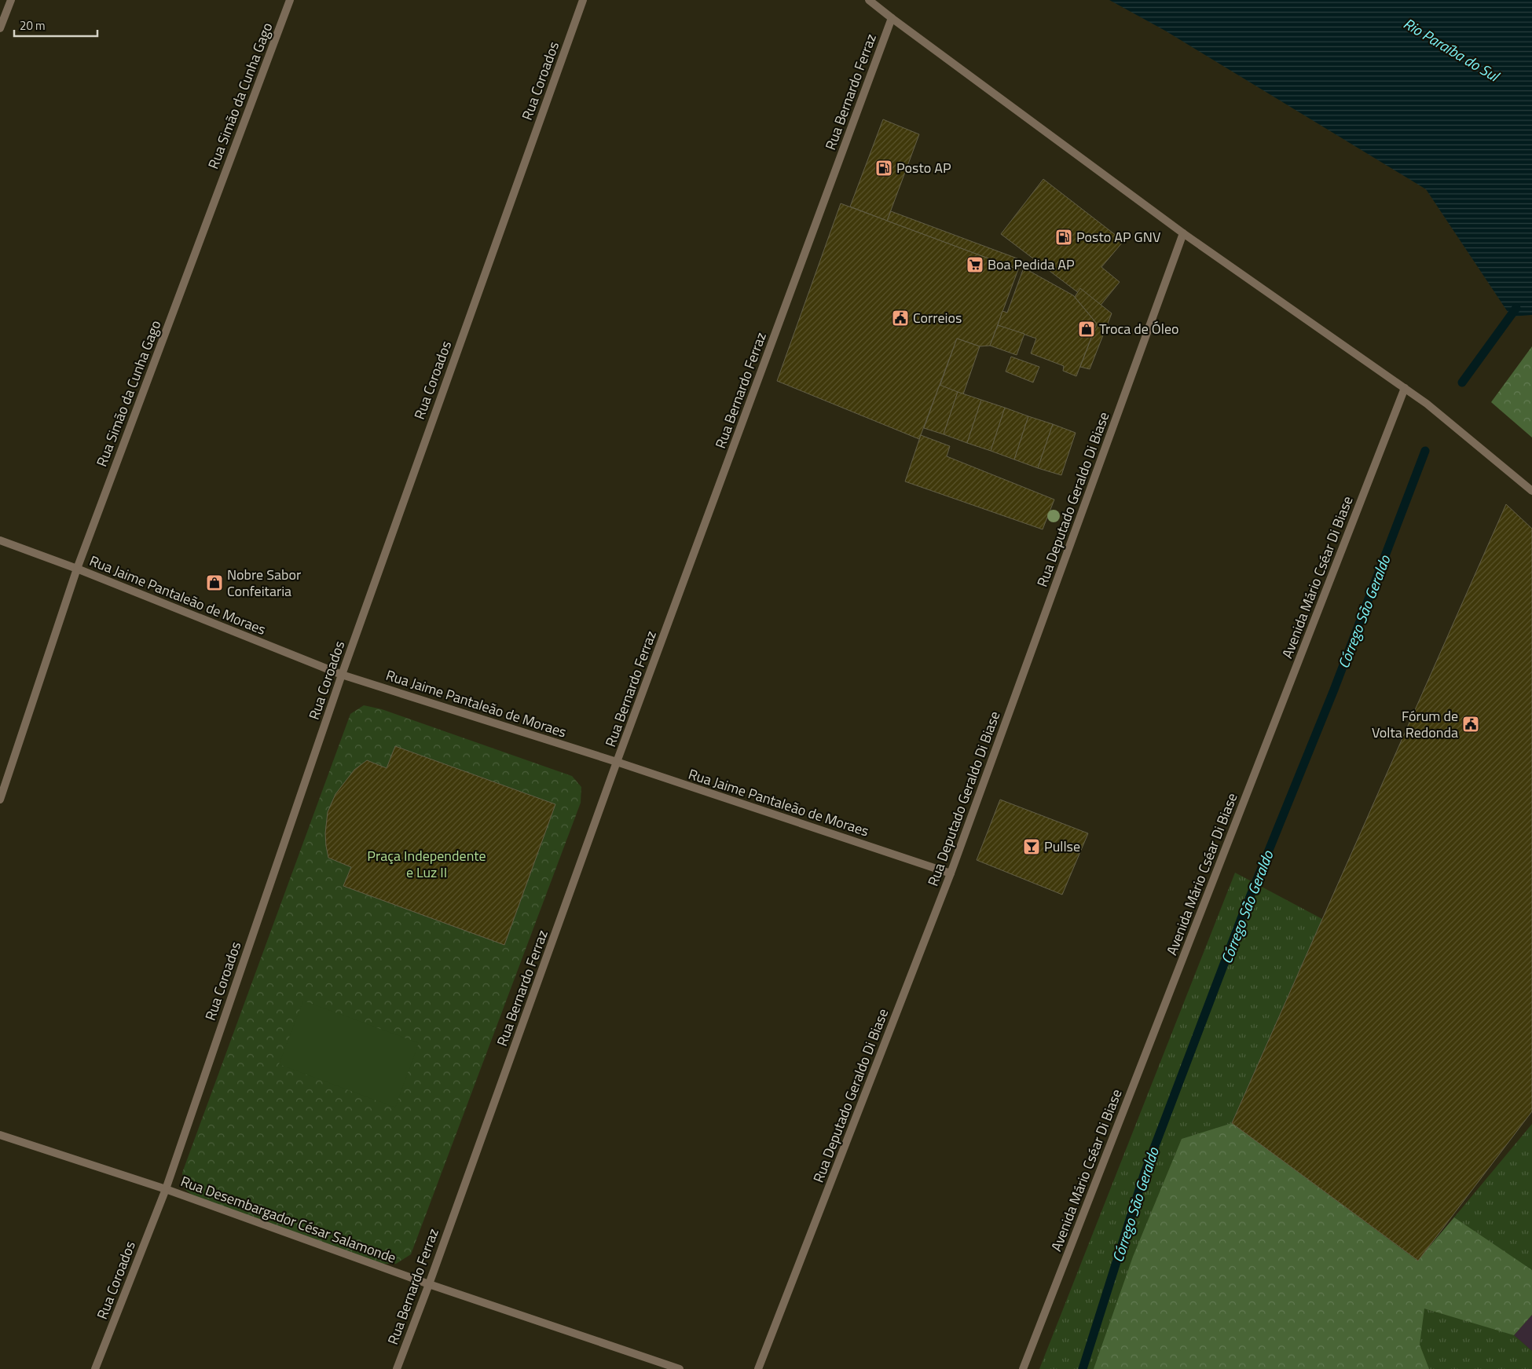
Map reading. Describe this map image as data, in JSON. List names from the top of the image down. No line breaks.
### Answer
{"streets":{"street":["Rua Coroados","Rua Bernardo Ferraz","Rua Simão da Cunha Gago","Rua Deputado Geraldo Di Biase","Avenida Mário Cséar Di Biase","Rua Jaime Pantaleão de Moraes","Rua Desembargador César Salamonde"]},"crossings":[["Rua Coroados","Rua Jaime Pantaleão de Moraes"],["Rua Coroados","Rua Desembargador César Salamonde"],["Rua Bernardo Ferraz","Rua Jaime Pantaleão de Moraes"],["Rua Bernardo Ferraz","Rua Desembargador César Salamonde"],["Rua Simão da Cunha Gago","Rua Jaime Pantaleão de Moraes"],["Rua Deputado Geraldo Di Biase","Rua Jaime Pantaleão de Moraes"]],"water":["Rio Paraíba do Sul","Córrego São Geraldo"],"parks":["Praça Independente e Luz II"],"places":{"fuel station":["Posto AP","Posto AP GNV"],"supermarket":["Boa Pedida AP"],"public building":["Correios","Fórum de Volta Redonda"],"shop":["Troca de Óleo","Nobre Sabor Confeitaria"],"bar":["Pullse"]},"scale_bar":"20 m"}
